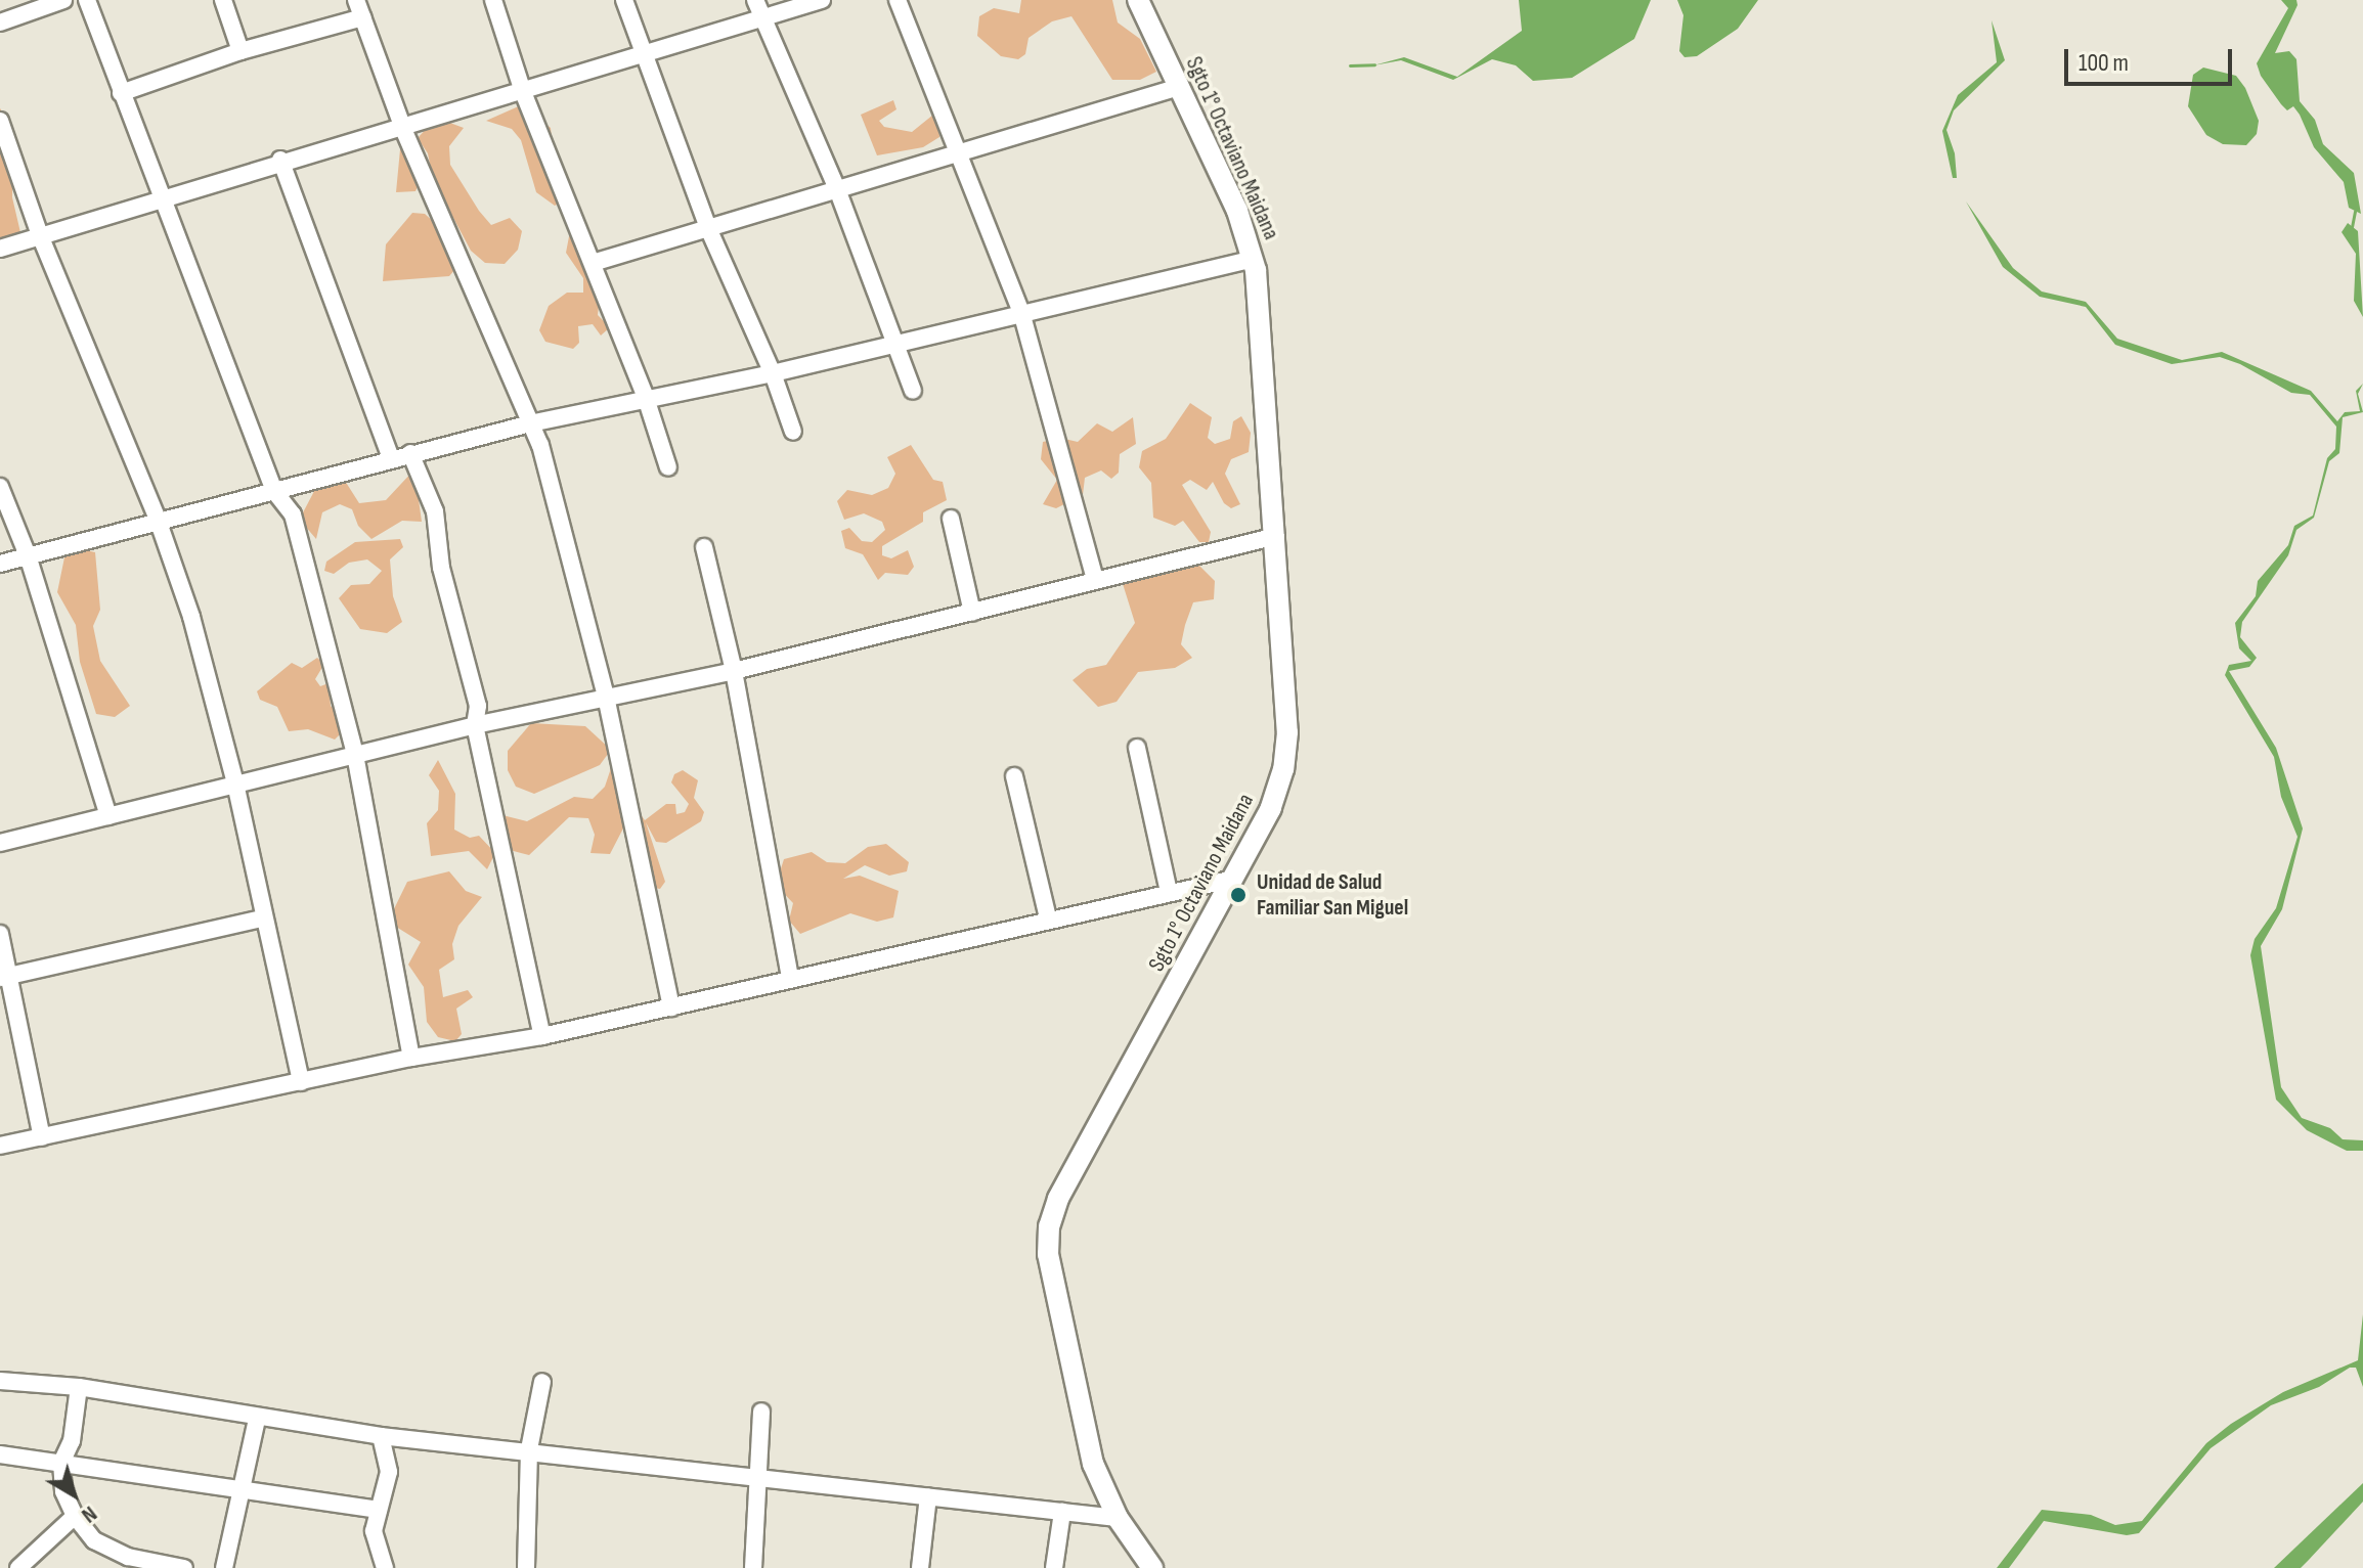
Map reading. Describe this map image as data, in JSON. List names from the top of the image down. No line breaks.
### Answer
{"streets":{"main road":["Sgto 1° Octaviano Maidana"]},"places":["Unidad de Salud Familiar San Miguel"],"scale_bar":"100 m","north":"bottom right"}
